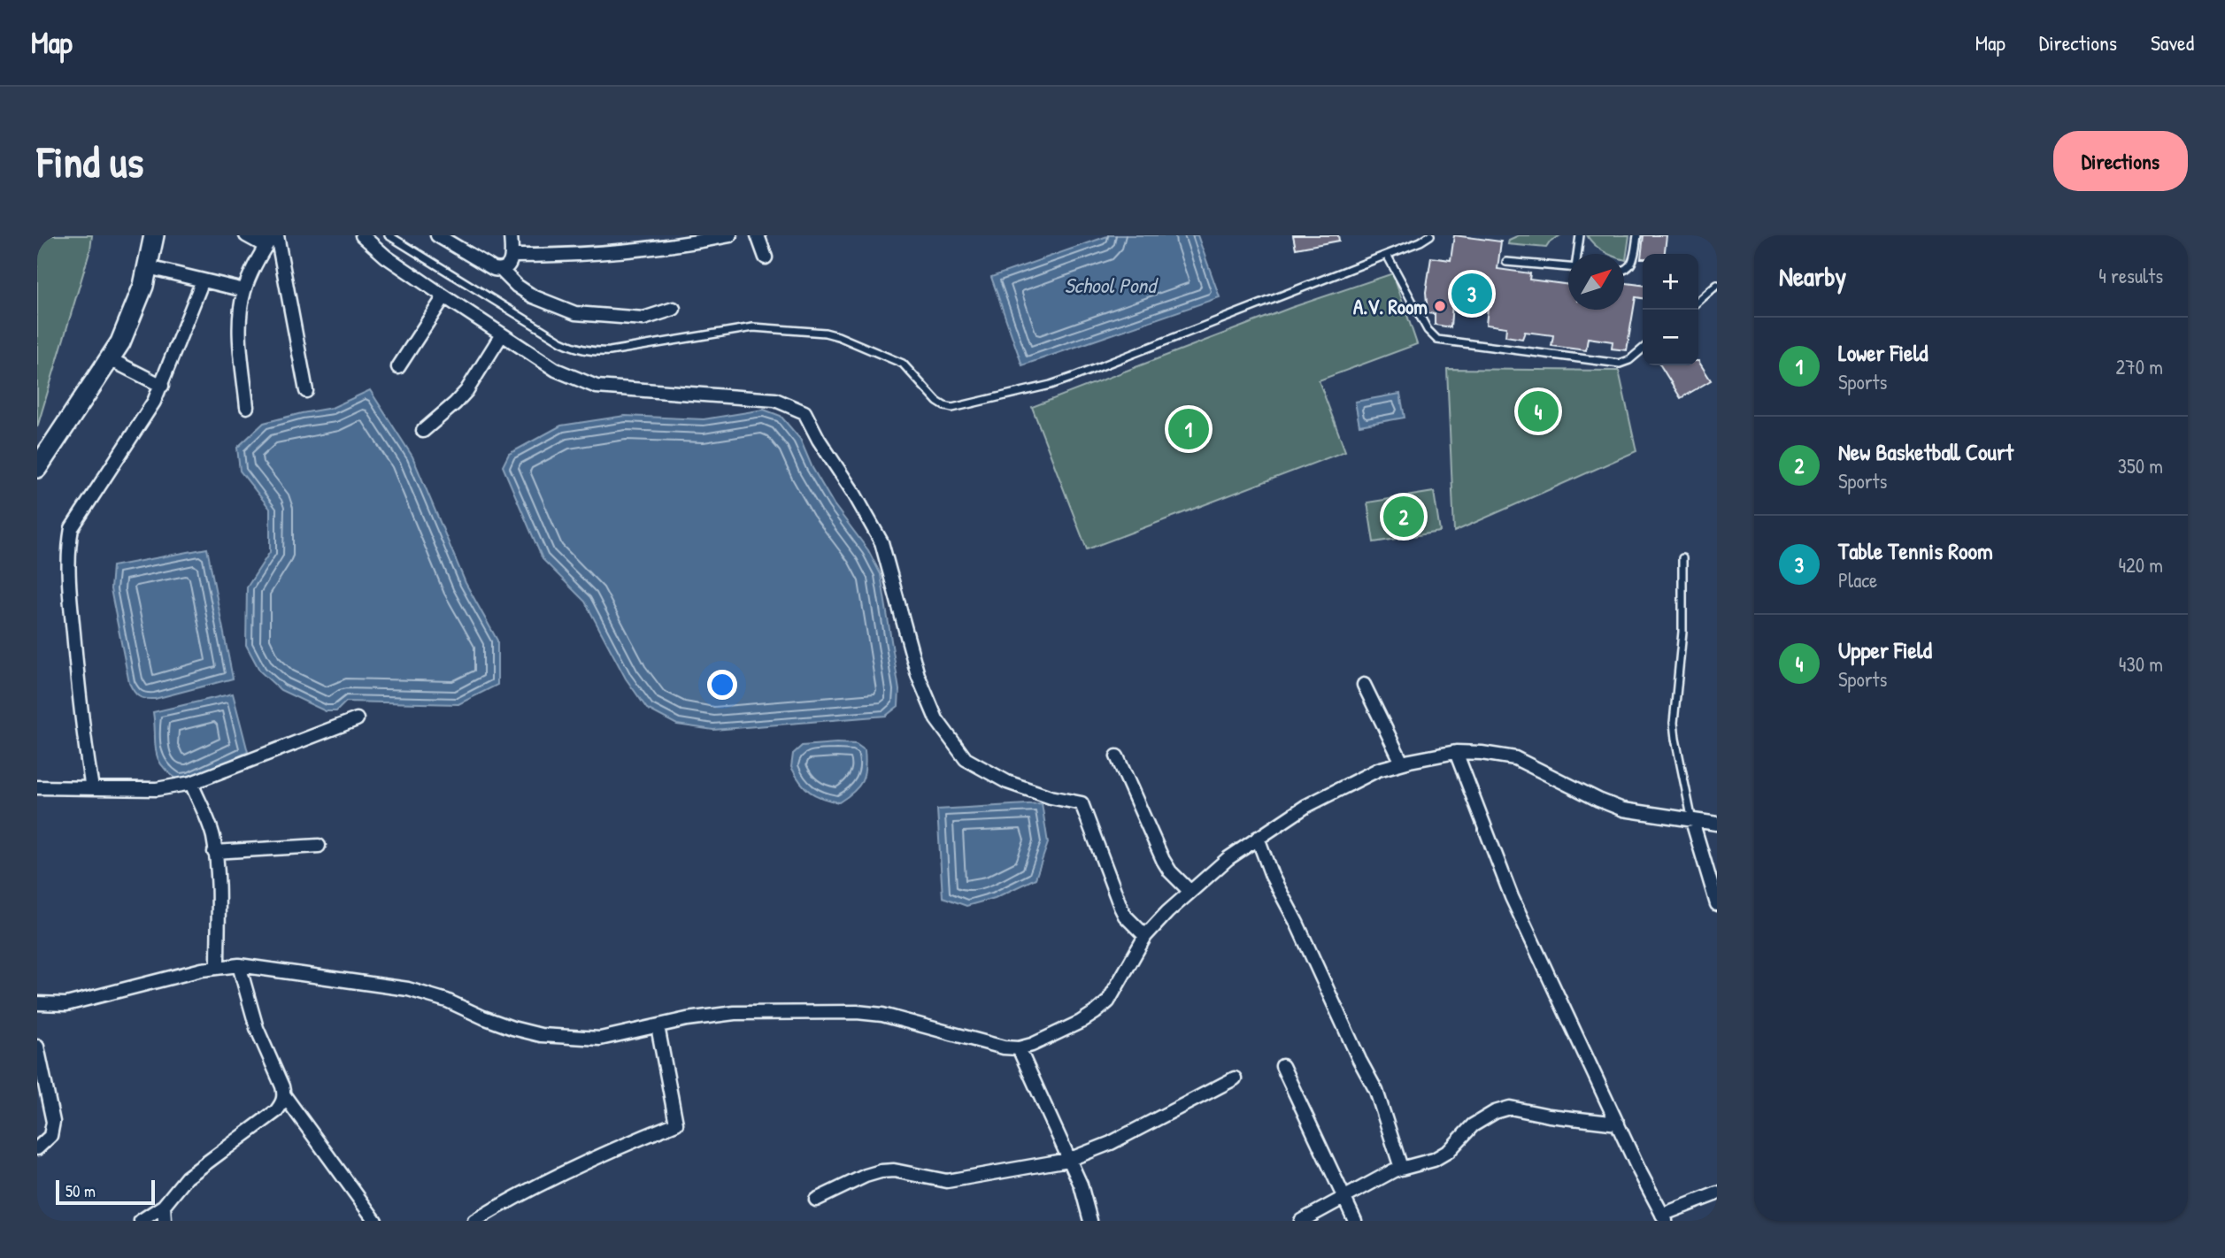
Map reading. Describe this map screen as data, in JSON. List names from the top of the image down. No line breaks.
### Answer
{"water":["School Pond"],"places":["A.V. Room"],"scale_bar":"50 m","north":"top right","page":{"header":"Map","nav":["Map","Directions","Saved"],"buttons":"Directions","title":"Find us","heading":["Nearby","4 results"],"map_buttons":["+","−"],"pins":["3","4","1","2"],"list":[{"mark":"1","name":"Lower Field","note":"Sports","value":"270 m"},{"mark":"2","name":"New Basketball Court","note":"Sports","value":"350 m"},{"mark":"3","name":"Table Tennis Room","note":"Place","value":"420 m"},{"mark":"4","name":"Upper Field","note":"Sports","value":"430 m"}],"scale":"50 m"}}
